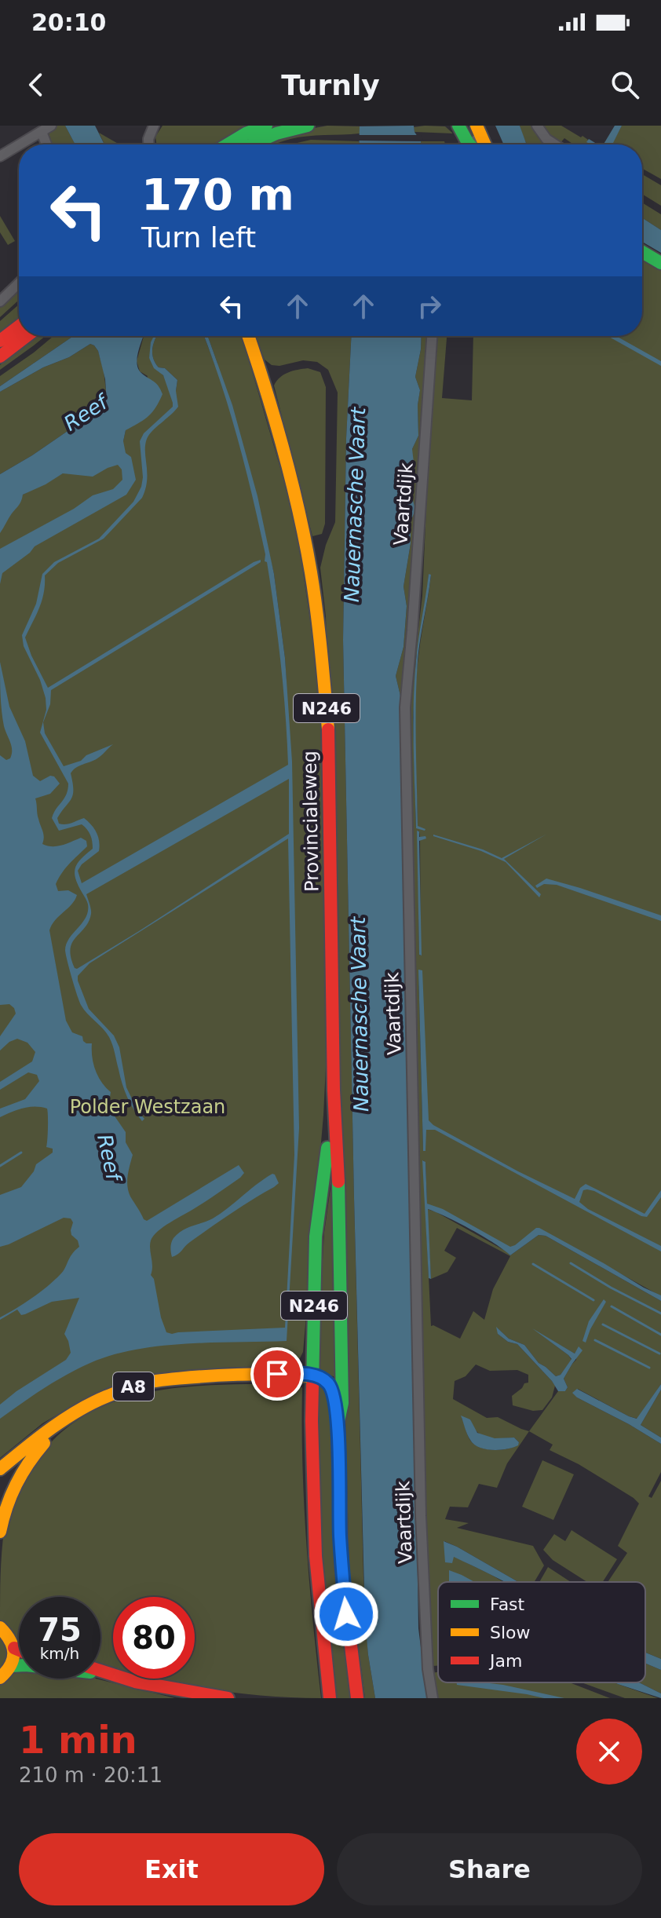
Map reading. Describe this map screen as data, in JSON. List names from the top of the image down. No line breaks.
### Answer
{"streets":{"main road":["N246","Provincialeweg","A8"],"street":["Vaartdijk"]},"crossings":[["N246","Provincialeweg"],["N246","A8"],["Provincialeweg","A8"]],"water":["Reef","Nauernasche Vaart"],"parks":["Polder Westzaan"],"legend":["Fast","Slow","Jam"],"page":{"status":"20:10","header":"Turnly","turn":["170 m","Turn left"],"speed":"75 km/h","limit":"80","heading":["1 min","210 m · 20:11"],"buttons":["Exit","Share"]}}
